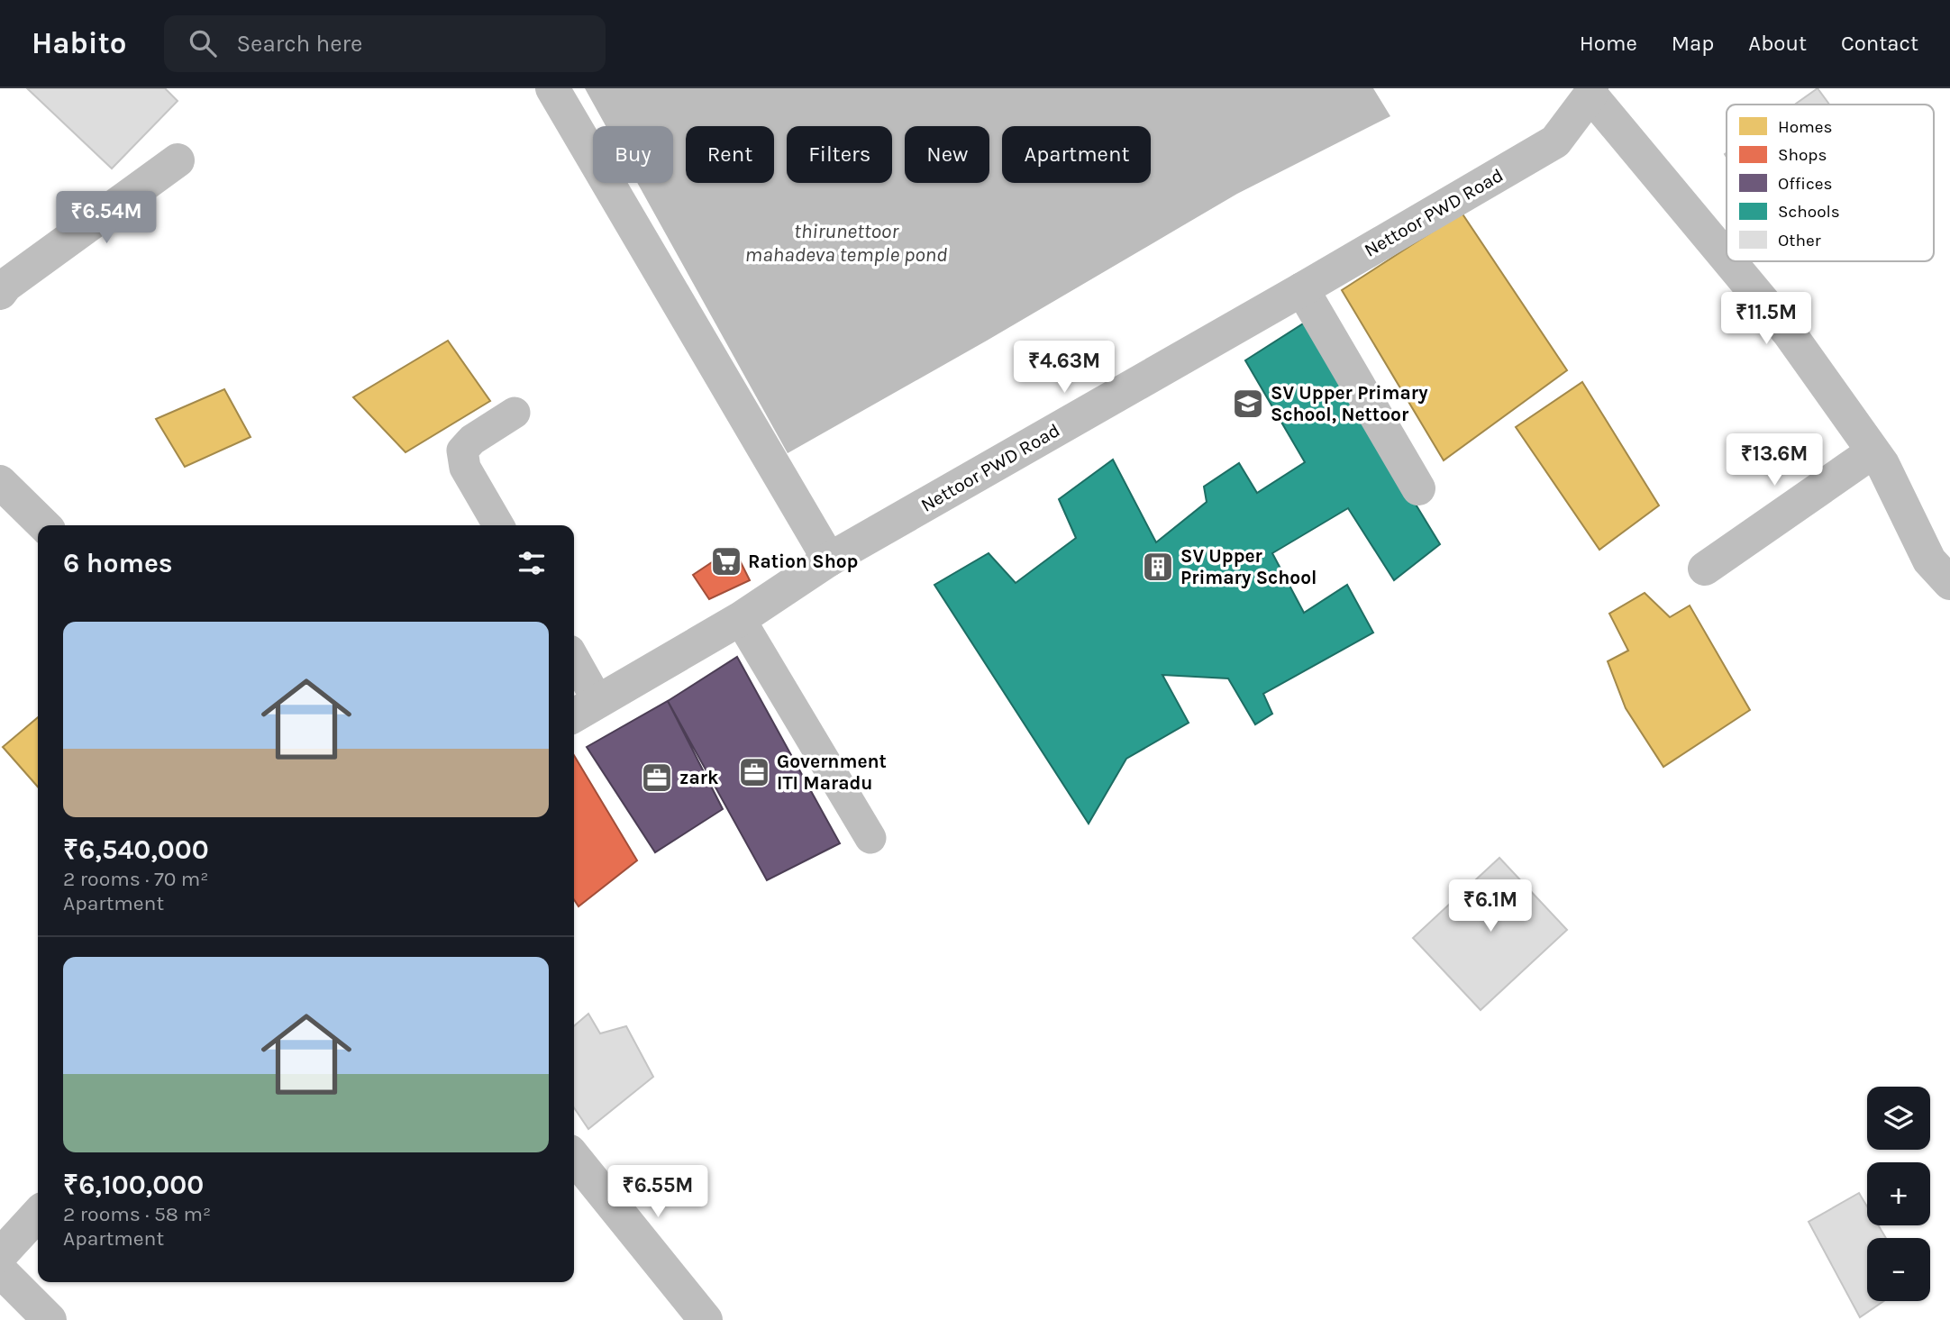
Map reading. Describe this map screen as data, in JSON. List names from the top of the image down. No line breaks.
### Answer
{"streets":{"street":["Nettoor PWD Road"]},"water":["thirunettoor mahadeva temple pond"],"places":{"school or university":["SV Upper Primary School, Nettoor"],"supermarket":["Ration Shop"],"building":["SV Upper Primary School"],"office":["Government ITI Maradu","zark"]},"legend":["Homes","Shops","Offices","Schools","Other"],"page":{"header":"Habito","search":"Search here","nav":["Home","Map","About","Contact"],"chip":["Buy","Rent","Filters","New","Apartment"],"price":["₹6.54M","₹11.5M","₹4.63M","₹13.6M","₹6.1M","₹6.55M"],"heading":"6 homes","list":[{"name":"₹6,540,000","note":"2 rooms · 70 m² · Apartment"},{"name":"₹6,100,000","note":"2 rooms · 58 m² · Apartment"}],"map_buttons":["+","−"]}}
